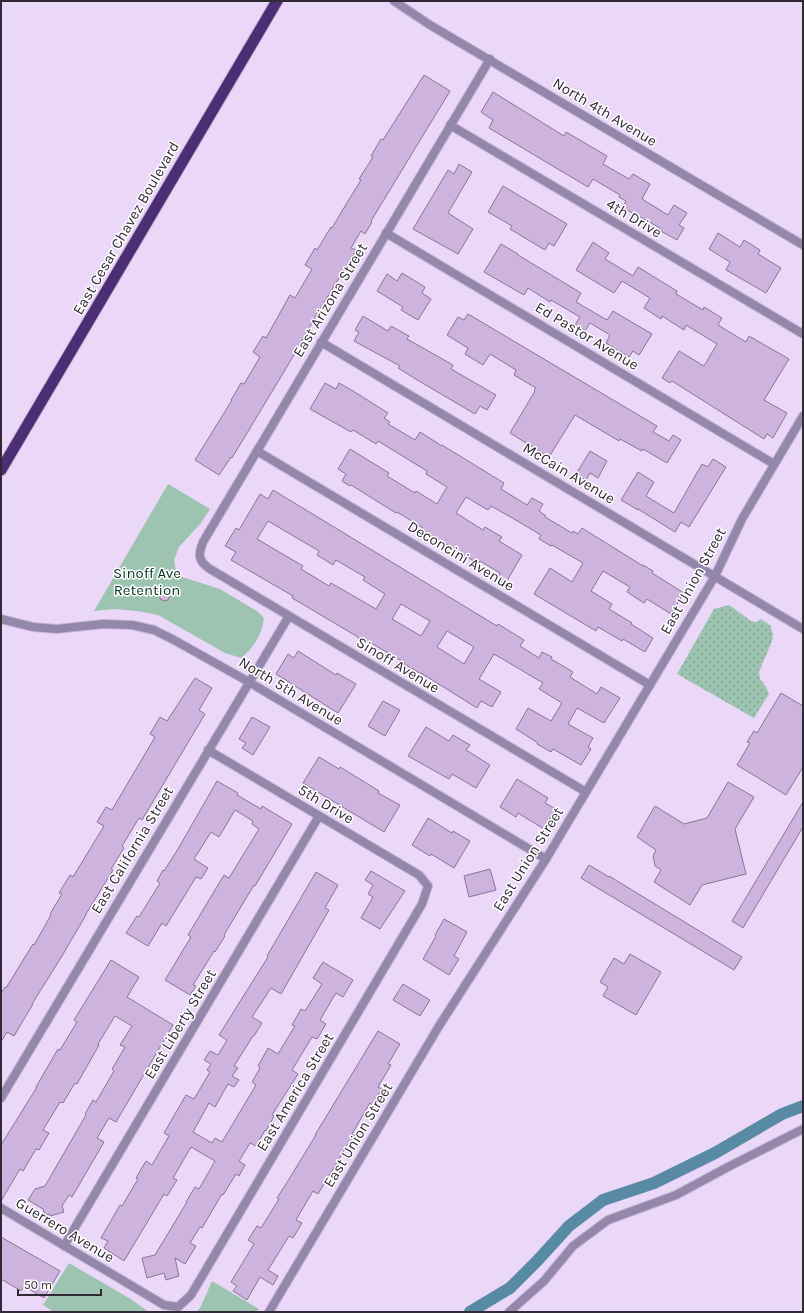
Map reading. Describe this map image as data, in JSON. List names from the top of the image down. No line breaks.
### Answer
{"streets":{"highway":["East Cesar Chavez Boulevard"],"street":["North 4th Avenue","4th Drive","East Arizona Street","Ed Pastor Avenue","McCain Avenue","Deconcini Avenue","East Union Street","Sinoff Avenue","North 5th Avenue","5th Drive","East California Street","East Liberty Street","East America Street","Guerrero Avenue"]},"crossings":[["North 4th Avenue","East Arizona Street"],["4th Drive","East Arizona Street"],["East Arizona Street","Ed Pastor Avenue"],["East Arizona Street","McCain Avenue"],["East Arizona Street","Deconcini Avenue"],["East Arizona Street","Sinoff Avenue"],["Ed Pastor Avenue","East Union Street"],["McCain Avenue","East Union Street"],["Deconcini Avenue","East Union Street"],["East Union Street","Sinoff Avenue"],["East Union Street","North 5th Avenue"],["Sinoff Avenue","East California Street"],["North 5th Avenue","East California Street"],["5th Drive","East California Street"],["5th Drive","East Liberty Street"],["5th Drive","East America Street"],["East Liberty Street","Guerrero Avenue"],["East America Street","Guerrero Avenue"]],"parks":["Sinoff Ave Retention"],"scale_bar":"50 m"}
